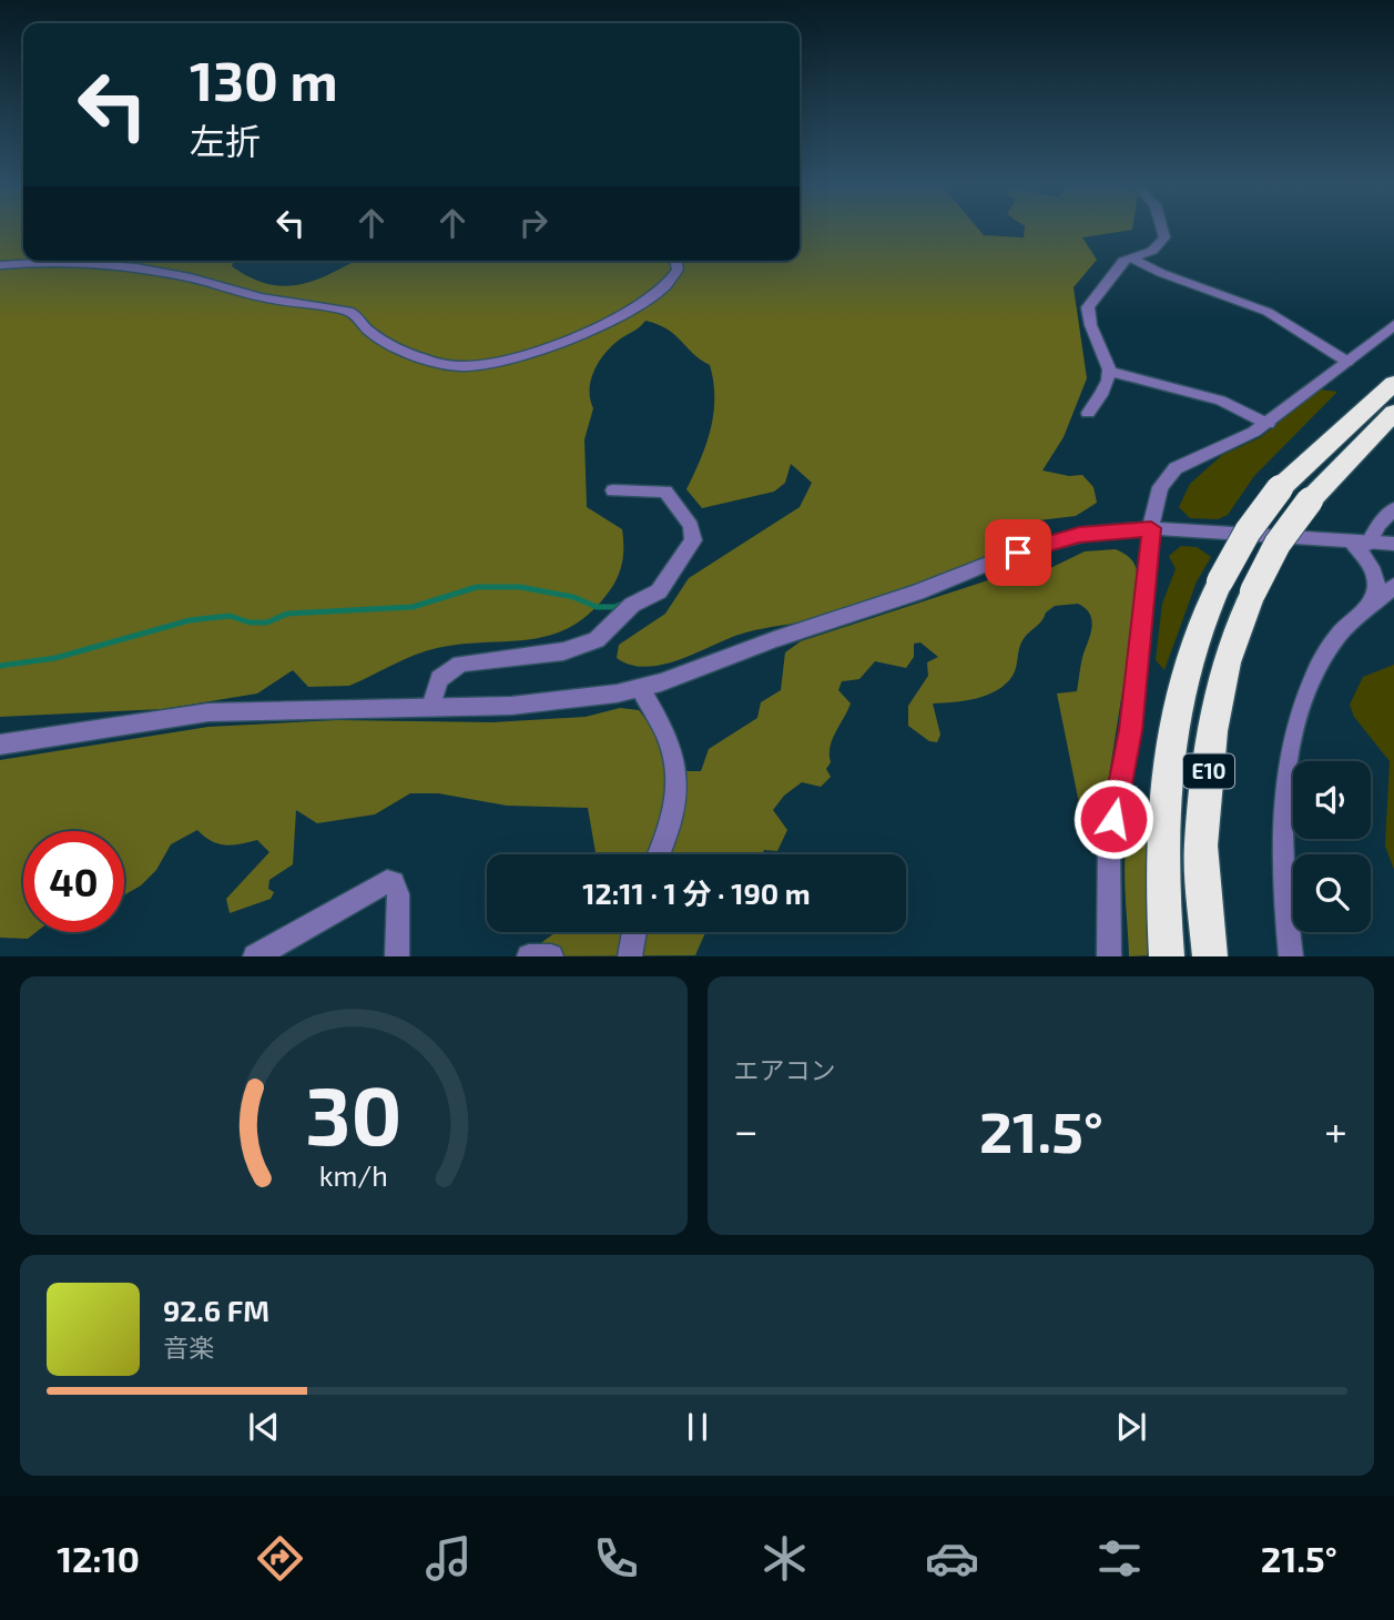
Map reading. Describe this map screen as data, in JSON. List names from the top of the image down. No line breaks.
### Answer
{"streets":{"highway":["E10"]},"page":{"turn":["130 m","左折"],"limit":"40","trip":"12:11 · 1 分 · 190 m","tile":"エアコン","heat":["−","21.5°","+"],"song":["92.6 FM","音楽"],"tabs":["12:10","21.5°"],"gauge":["30","km/h"]}}
